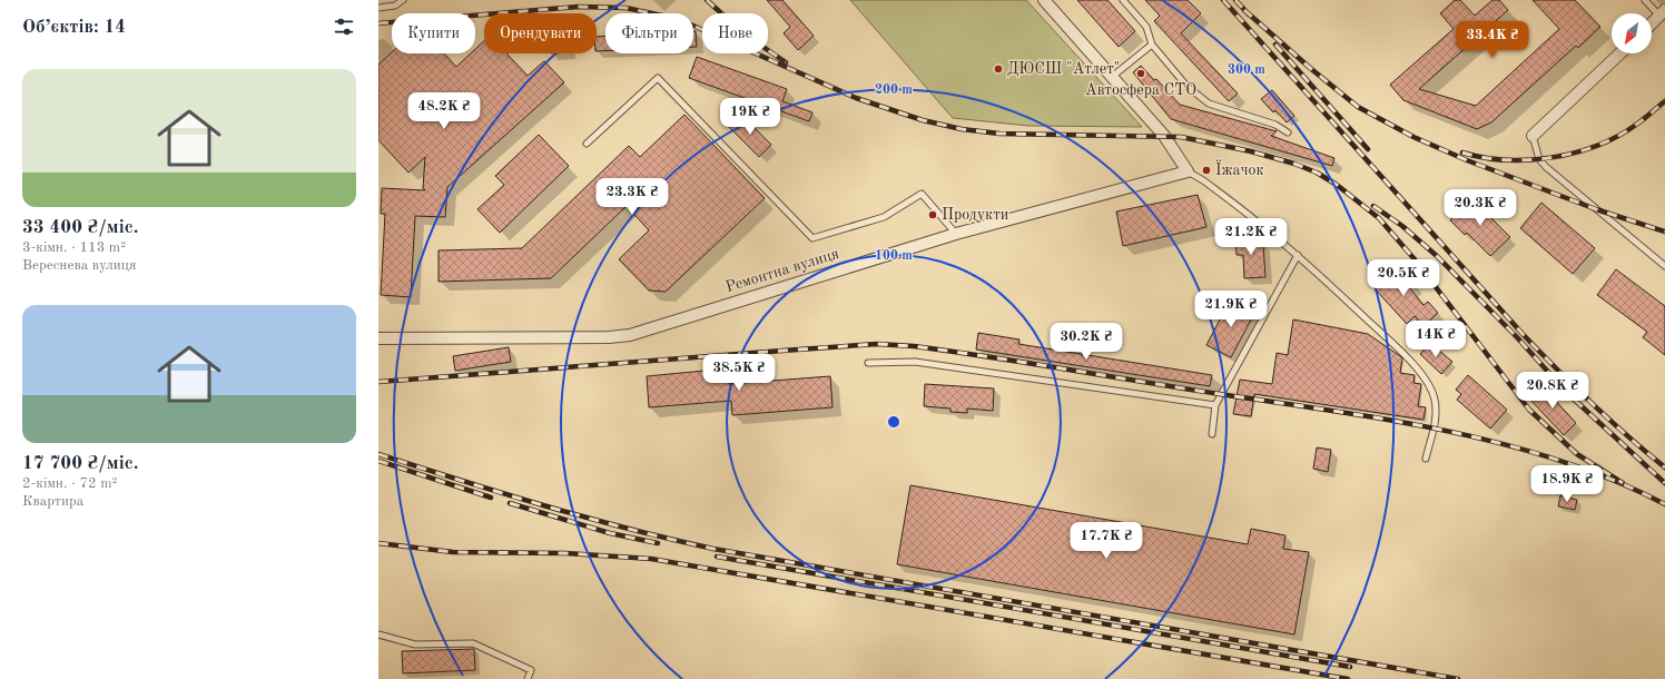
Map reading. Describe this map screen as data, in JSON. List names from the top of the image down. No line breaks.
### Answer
{"streets":{"street":["Ремонтна вулиця"]},"places":["ДЮСШ \"Атлет\"","Автосфера СТО","Їжачок","Продукти"],"north":"bottom left","page":{"heading":"Об’єктів: 14","chip":["Купити","Орендувати","Фільтри","Нове"],"price":["33.4K ₴","48.2K ₴","19K ₴","23.3K ₴","20.3K ₴","21.2K ₴","20.5K ₴","21.9K ₴","14K ₴","30.2K ₴","38.5K ₴","20.8K ₴","18.9K ₴","17.7K ₴"],"list":[{"name":"33 400 ₴/міс.","note":"3-кімн. · 113 m² · Вереснева вулиця"},{"name":"17 700 ₴/міс.","note":"2-кімн. · 72 m² · Квартира"}]},"rings":["300 m","200 m","100 m"]}
